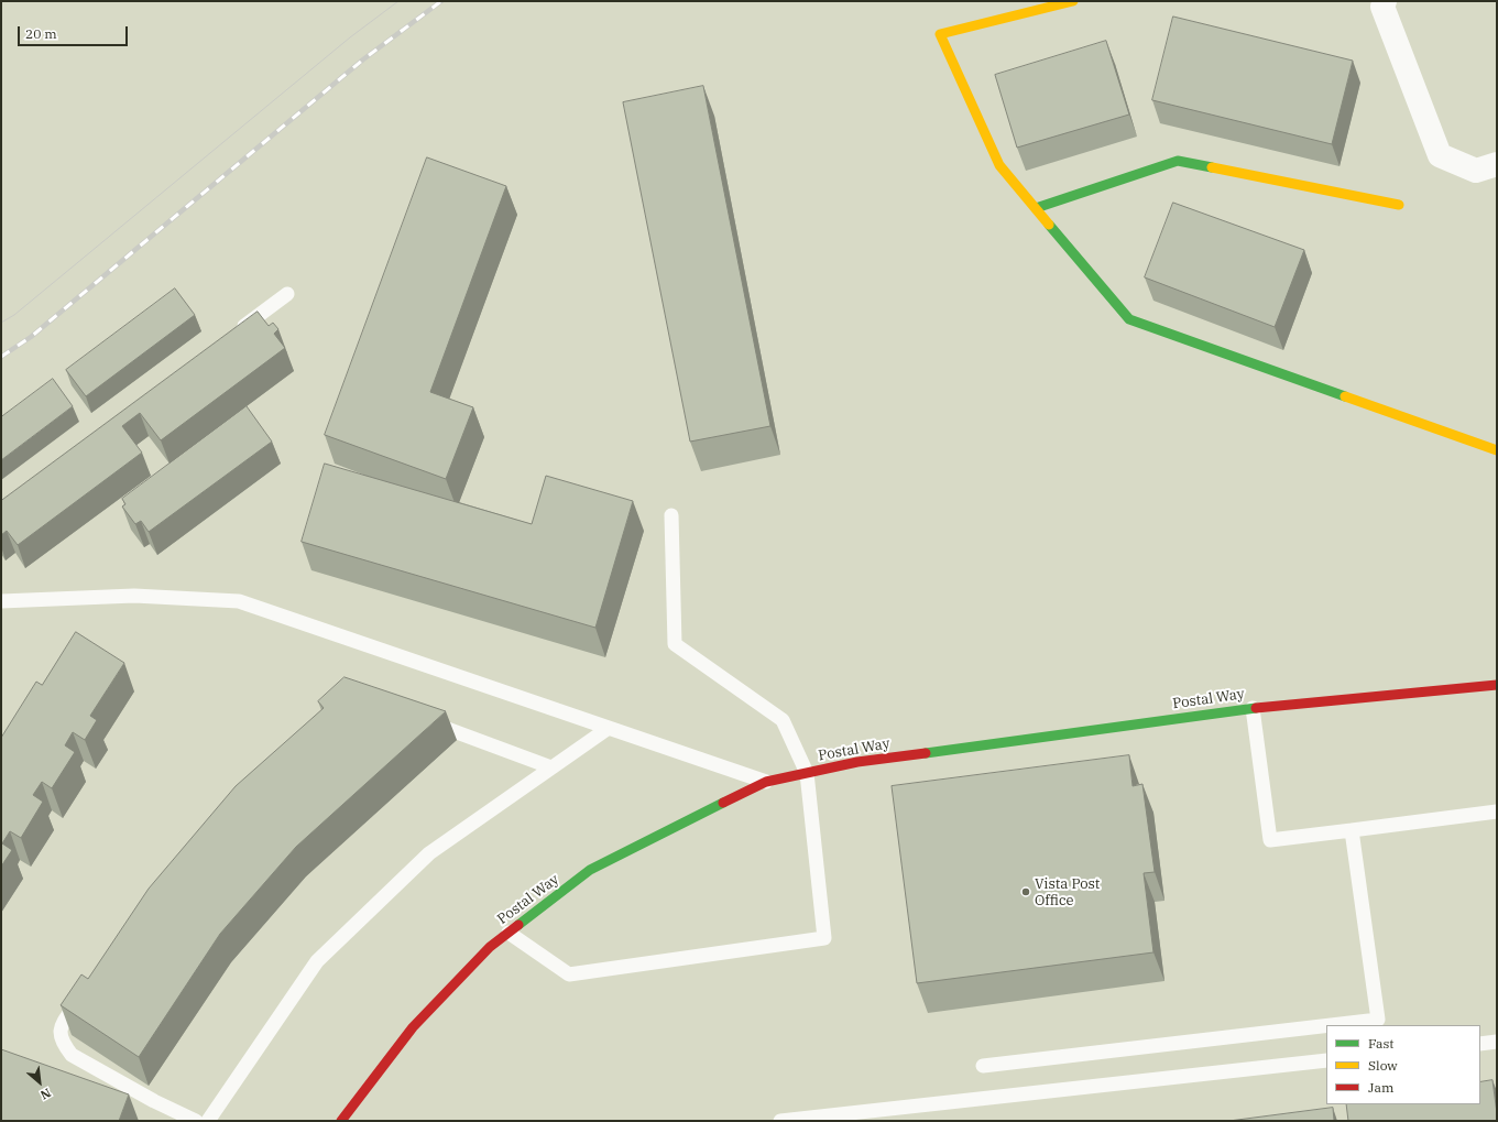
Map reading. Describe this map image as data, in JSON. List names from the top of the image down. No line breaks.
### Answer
{"streets":{"street":["Postal Way"]},"places":["Vista Post Office"],"legend":["Fast","Slow","Jam"],"scale_bar":"20 m","north":"bottom right"}
